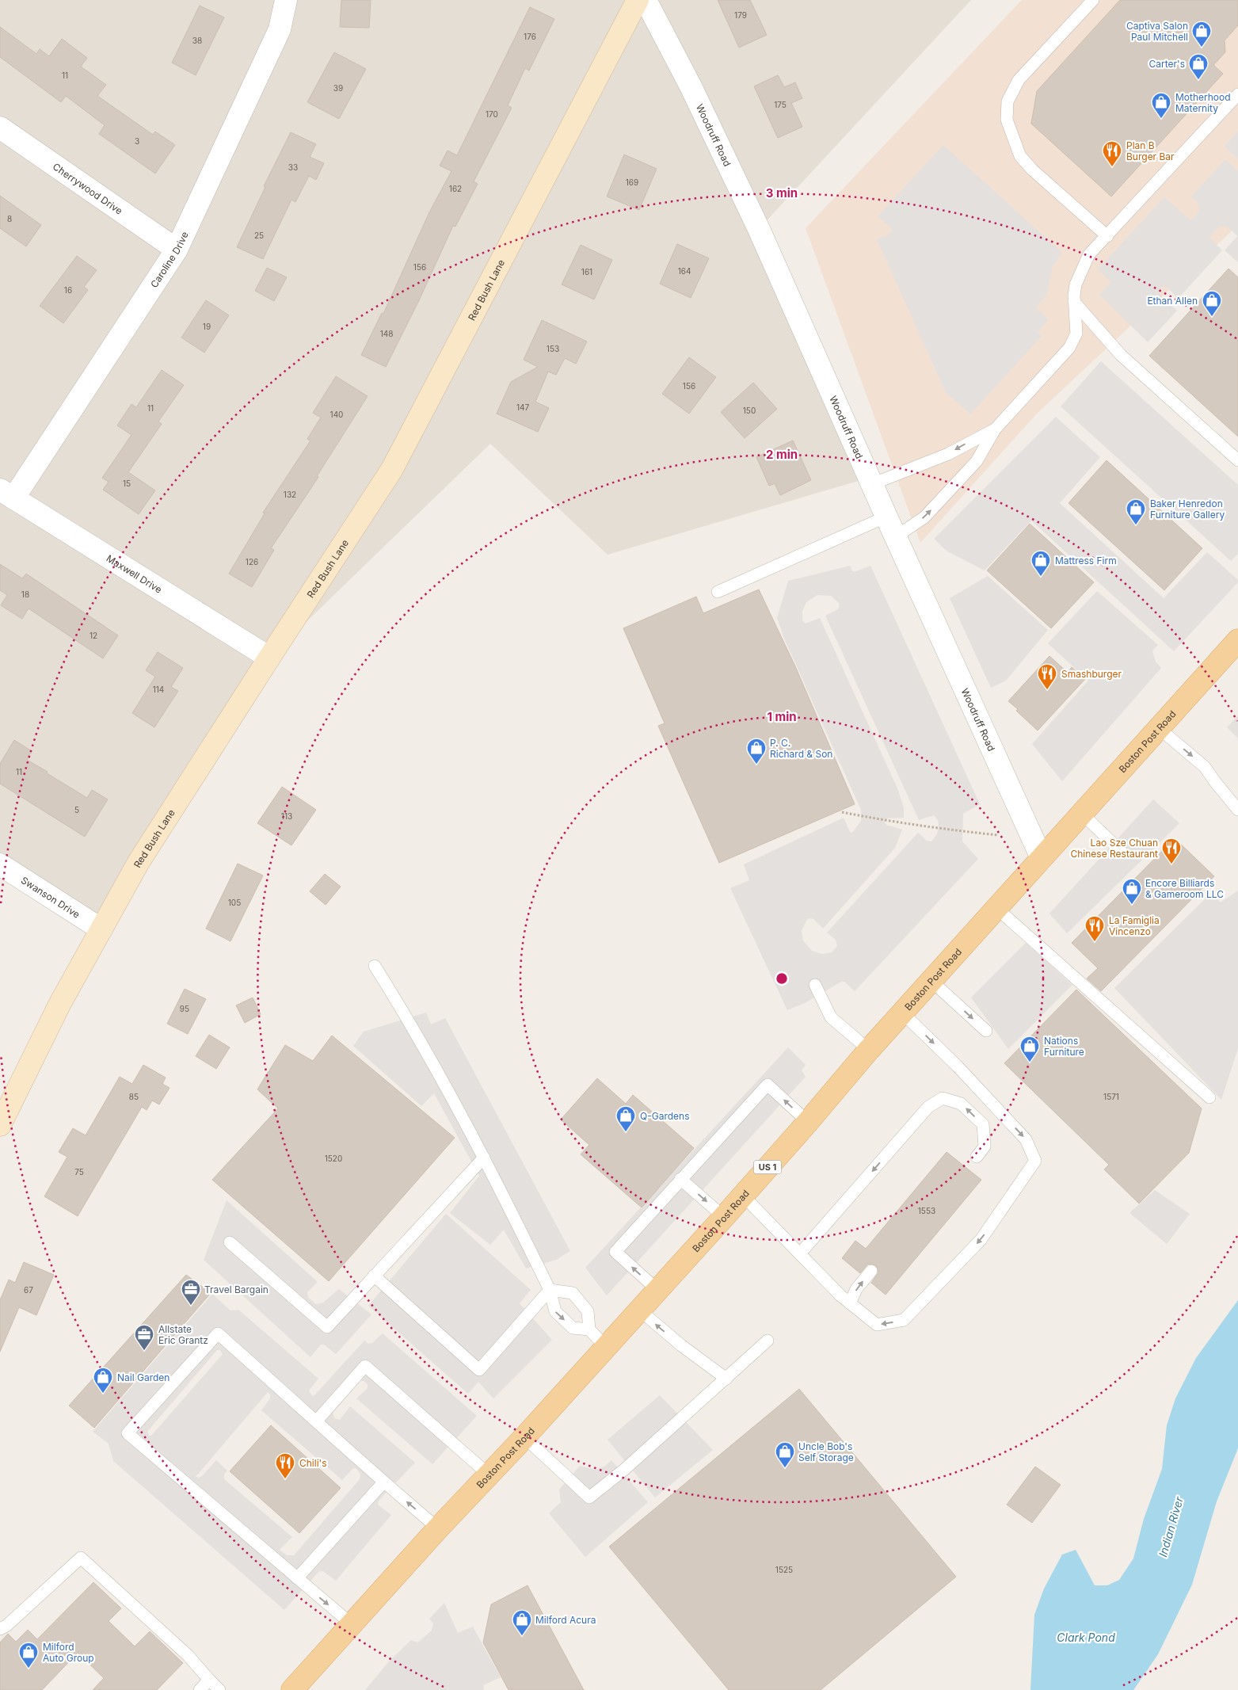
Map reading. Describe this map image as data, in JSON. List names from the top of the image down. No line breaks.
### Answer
{"streets":{"main road":["Boston Post Road","US 1"],"street":["Woodruff Road","Cherrywood Drive","Caroline Drive","Red Bush Lane","Maxwell Drive","Swanson Drive"]},"crossings":[["Woodruff Road","Boston Post Road"],["Cherrywood Drive","Caroline Drive"],["Caroline Drive","Maxwell Drive"],["Red Bush Lane","Maxwell Drive"],["Red Bush Lane","Swanson Drive"]],"water":["Indian River","Clark Pond"],"places":{"shop":["Captiva Salon Paul Mitchell","Carter's","Motherhood Maternity","Ethan Allen","Baker Henredon Furniture Gallery","Mattress Firm","P. C. Richard & Son","Encore Billiards & Gameroom LLC","Nations Furniture","Q-Gardens","Nail Garden","Uncle Bob's Self Storage","Milford Acura","Milford Auto Group"],"restaurant":["Plan B Burger Bar","Smashburger","Lao Sze Chuan Chinese Restaurant","La Famiglia Vincenzo","Chili's"],"office":["Travel Bargain","Allstate Eric Grantz"]},"house_numbers":["179","176","38","11","39","175","170","3","33","169","162","8","25","156","164","161","16","19","148","153","156","147","11","150","140","15","132","126","18","12","114","11","5","113","105","95","85","1571","1520","75","1553","67","1525"],"rings":["3 min","2 min","1 min"]}
